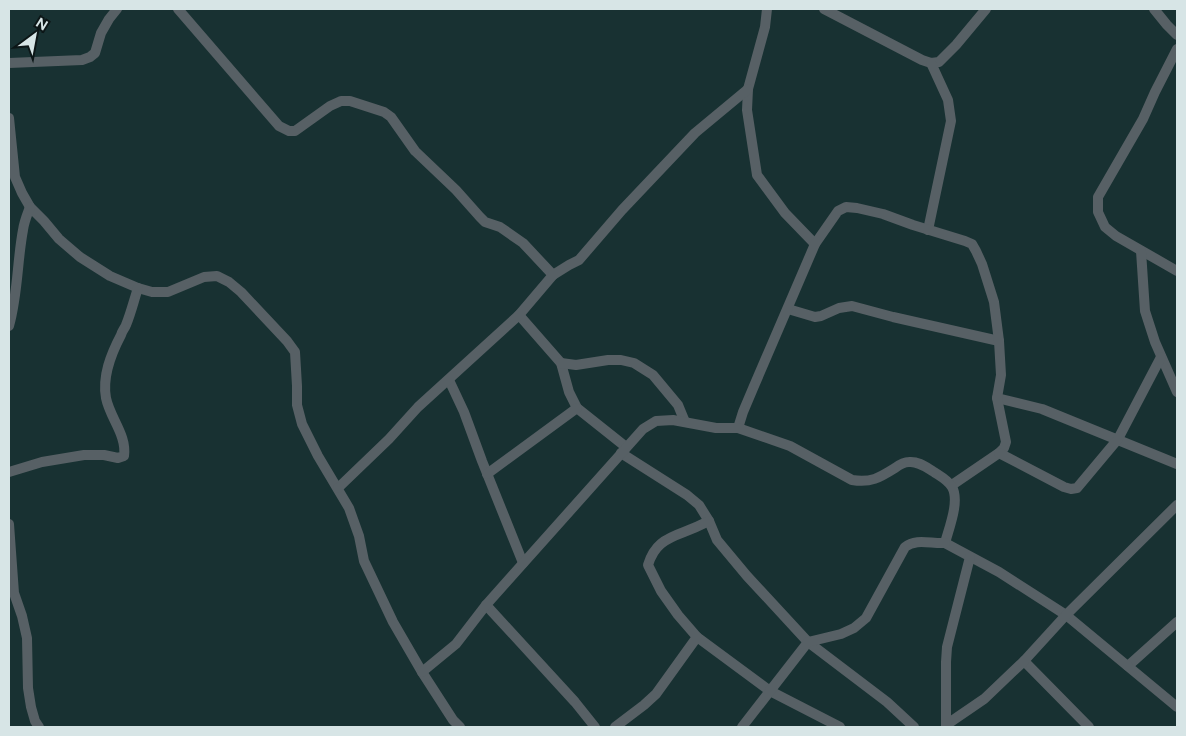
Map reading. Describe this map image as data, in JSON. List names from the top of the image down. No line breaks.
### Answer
{"north":"top right"}
